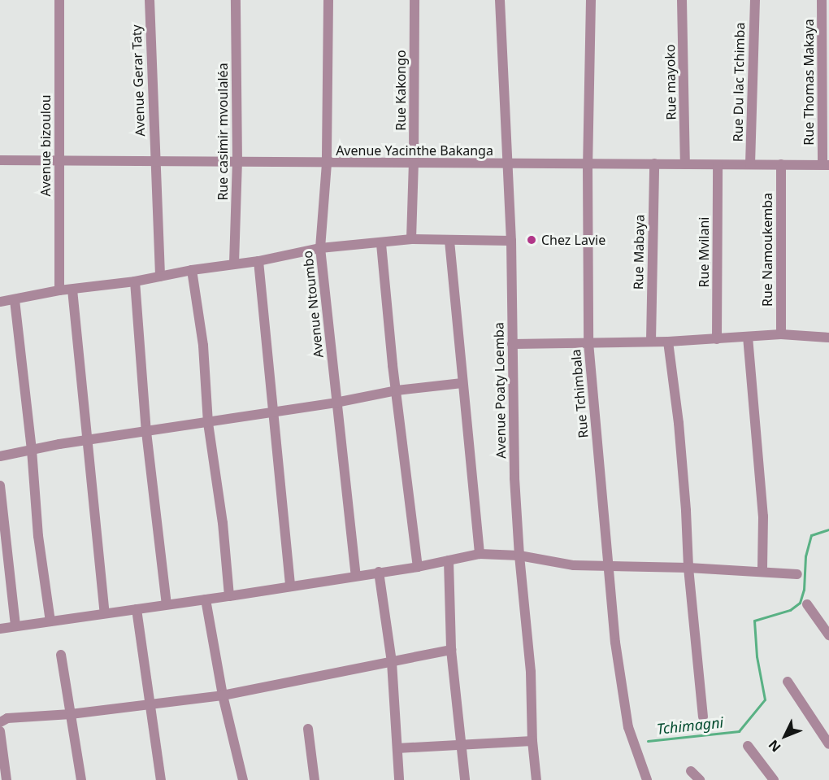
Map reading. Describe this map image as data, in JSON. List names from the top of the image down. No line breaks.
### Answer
{"streets":{"street":["Avenue Gerar Taty","Rue mayoko","Rue Du lac Tchimba","Rue Thomas Makaya","Rue Kakongo","Rue casimir mvoulaléa","Avenue bizoulou","Avenue Yacinthe Bakanga","Rue Namoukemba","Rue Mabaya","Rue Mvilani","Avenue Ntoumbo","Avenue Poaty Loemba","Rue Tchimbala"]},"crossings":[["Avenue Gerar Taty","Avenue Yacinthe Bakanga"],["Rue mayoko","Avenue Yacinthe Bakanga"],["Rue Du lac Tchimba","Avenue Yacinthe Bakanga"],["Rue Thomas Makaya","Avenue Yacinthe Bakanga"],["Rue Kakongo","Avenue Yacinthe Bakanga"],["Rue casimir mvoulaléa","Avenue Yacinthe Bakanga"],["Avenue bizoulou","Avenue Yacinthe Bakanga"],["Avenue Yacinthe Bakanga","Rue Namoukemba"],["Avenue Yacinthe Bakanga","Rue Mabaya"],["Avenue Yacinthe Bakanga","Rue Mvilani"],["Avenue Yacinthe Bakanga","Avenue Ntoumbo"],["Avenue Yacinthe Bakanga","Avenue Poaty Loemba"],["Avenue Yacinthe Bakanga","Rue Tchimbala"]],"water":["Tchimagni"],"places":["Chez Lavie"],"north":"bottom left"}
